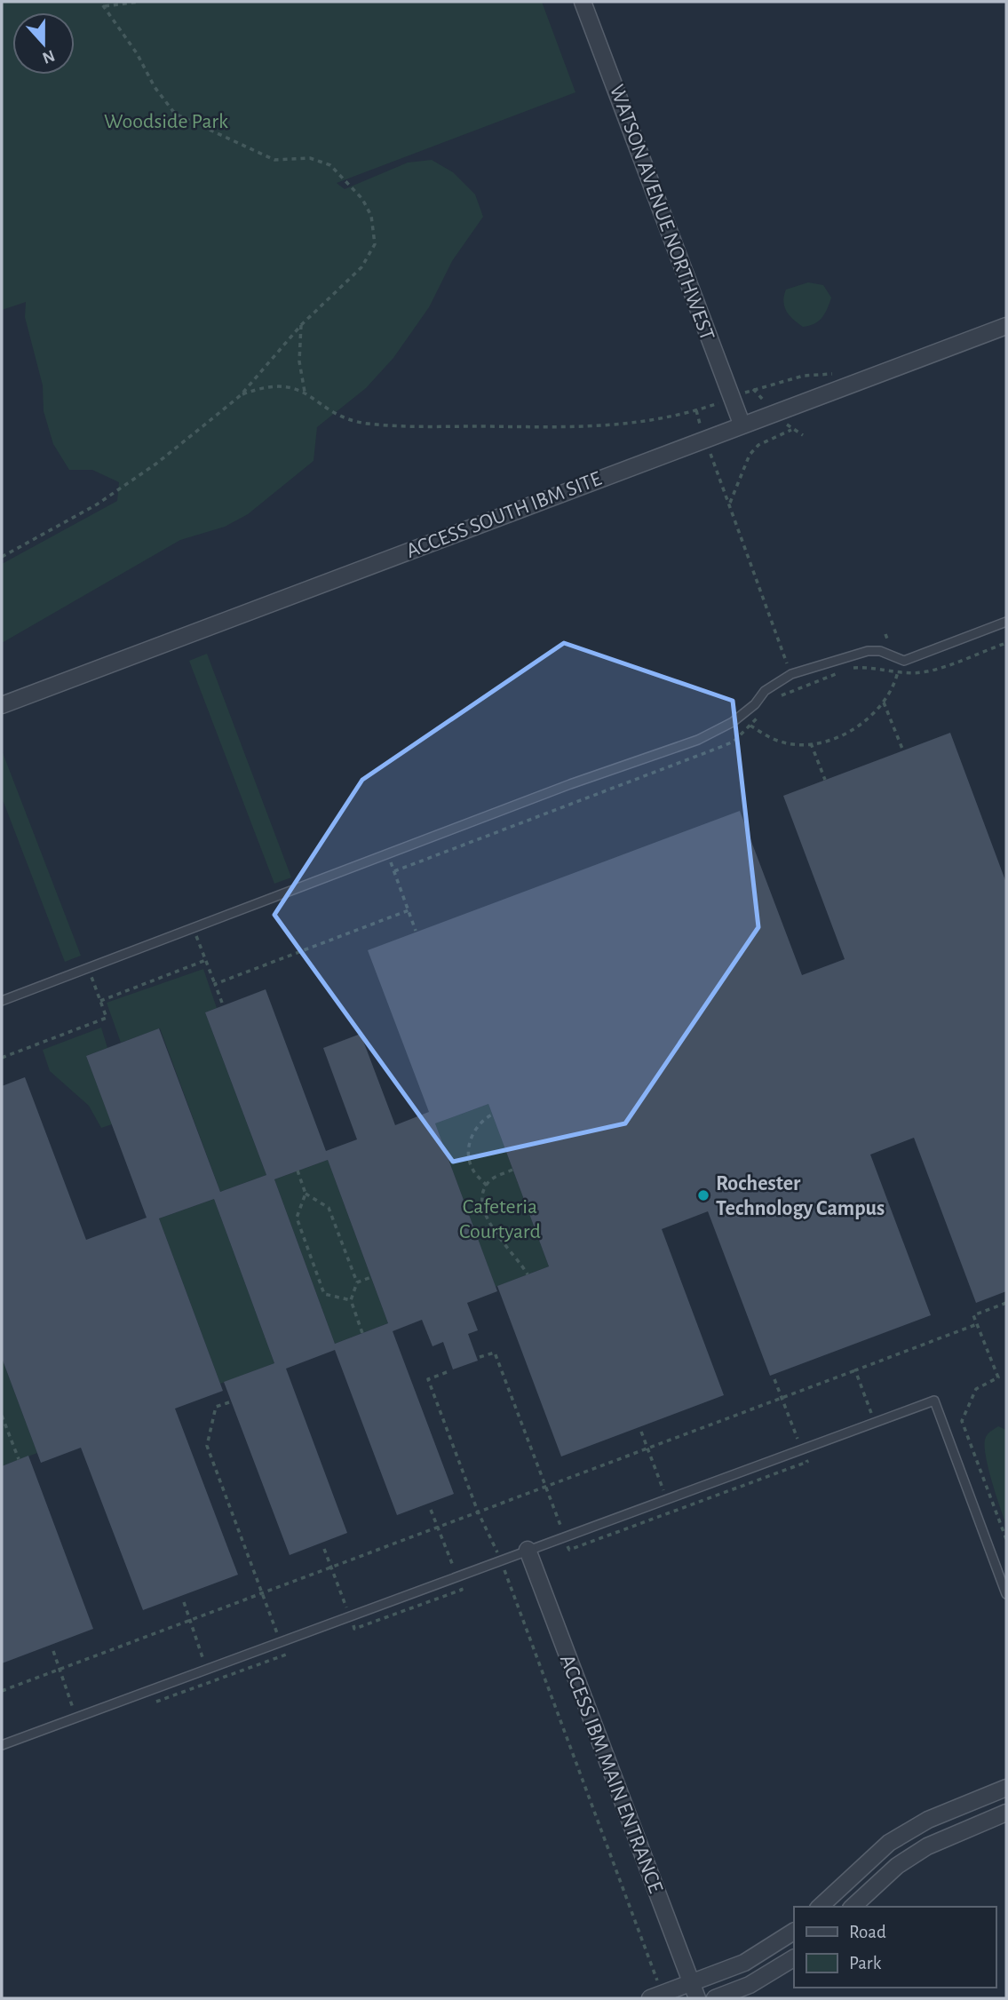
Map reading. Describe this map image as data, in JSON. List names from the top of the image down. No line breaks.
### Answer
{"streets":{"street":["WATSON AVENUE NORTHWEST","ACCESS SOUTH IBM SITE","ACCESS IBM MAIN ENTRANCE"]},"crossings":[["WATSON AVENUE NORTHWEST","ACCESS SOUTH IBM SITE"]],"parks":["Woodside Park","Cafeteria Courtyard"],"places":["Rochester Technology Campus"],"legend":["Road","Park"],"north":"bottom"}
